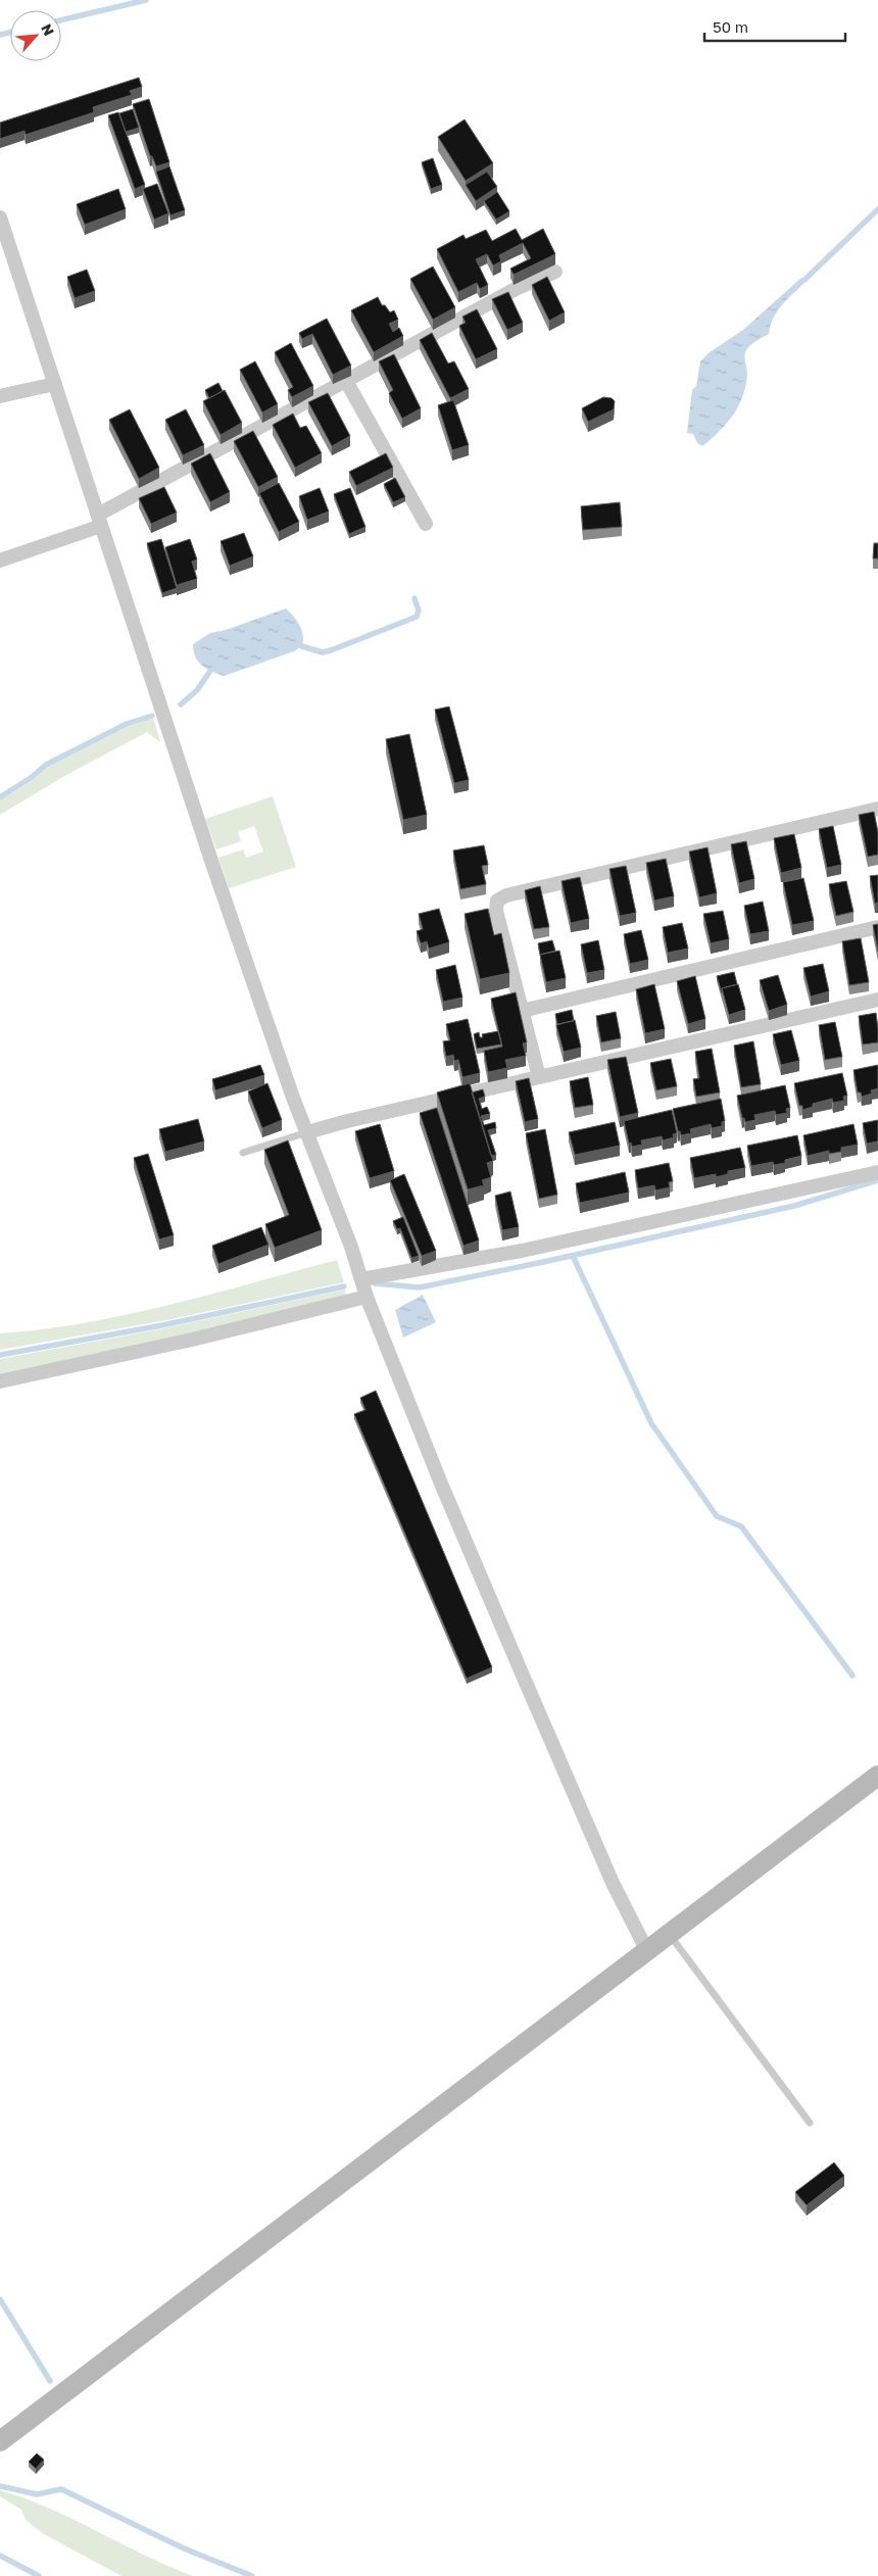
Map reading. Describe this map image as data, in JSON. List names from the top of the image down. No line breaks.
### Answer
{"scale_bar":"50 m","north":"top right"}
